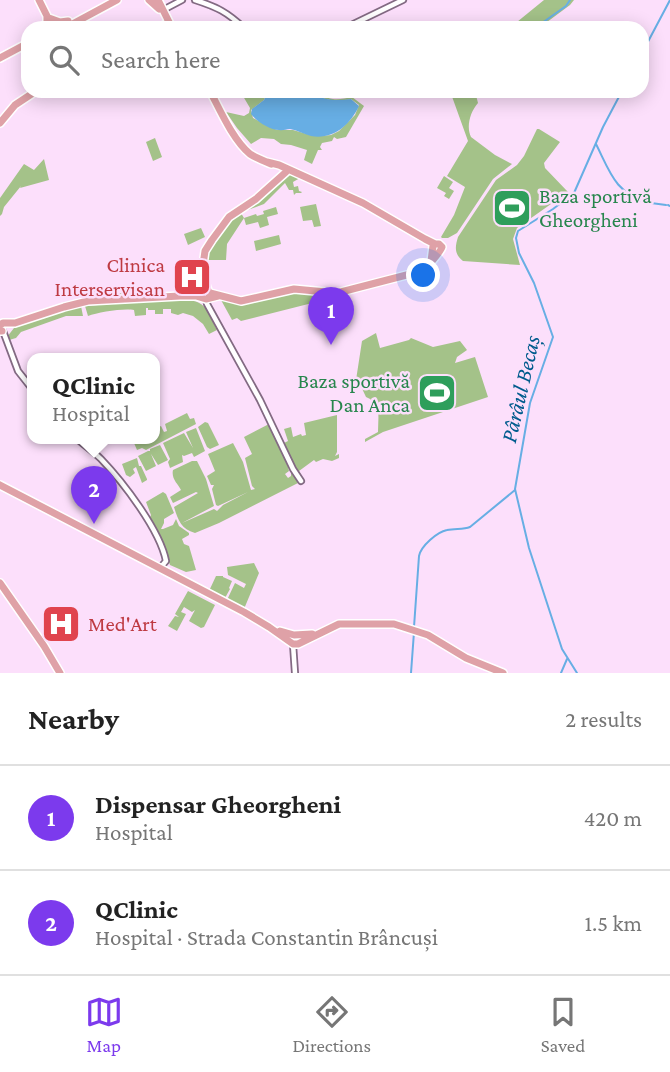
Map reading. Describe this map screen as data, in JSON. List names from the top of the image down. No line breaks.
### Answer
{"water":["Pârâul Becaș"],"places":{"sports":["Baza sportivă Gheorgheni","Baza sportivă Dan Anca"],"hospital":["Clinica Interservisan","Med'Art"]},"page":{"search":"Search here","pins":["1","2"],"popup":["QClinic","Hospital"],"heading":["Nearby","2 results"],"list":[{"mark":"1","name":"Dispensar Gheorgheni","note":"Hospital","value":"420 m"},{"mark":"2","name":"QClinic","note":"Hospital · Strada Constantin Brâncuși","value":"1.5 km"}],"nav":["Map","Directions","Saved"]}}
